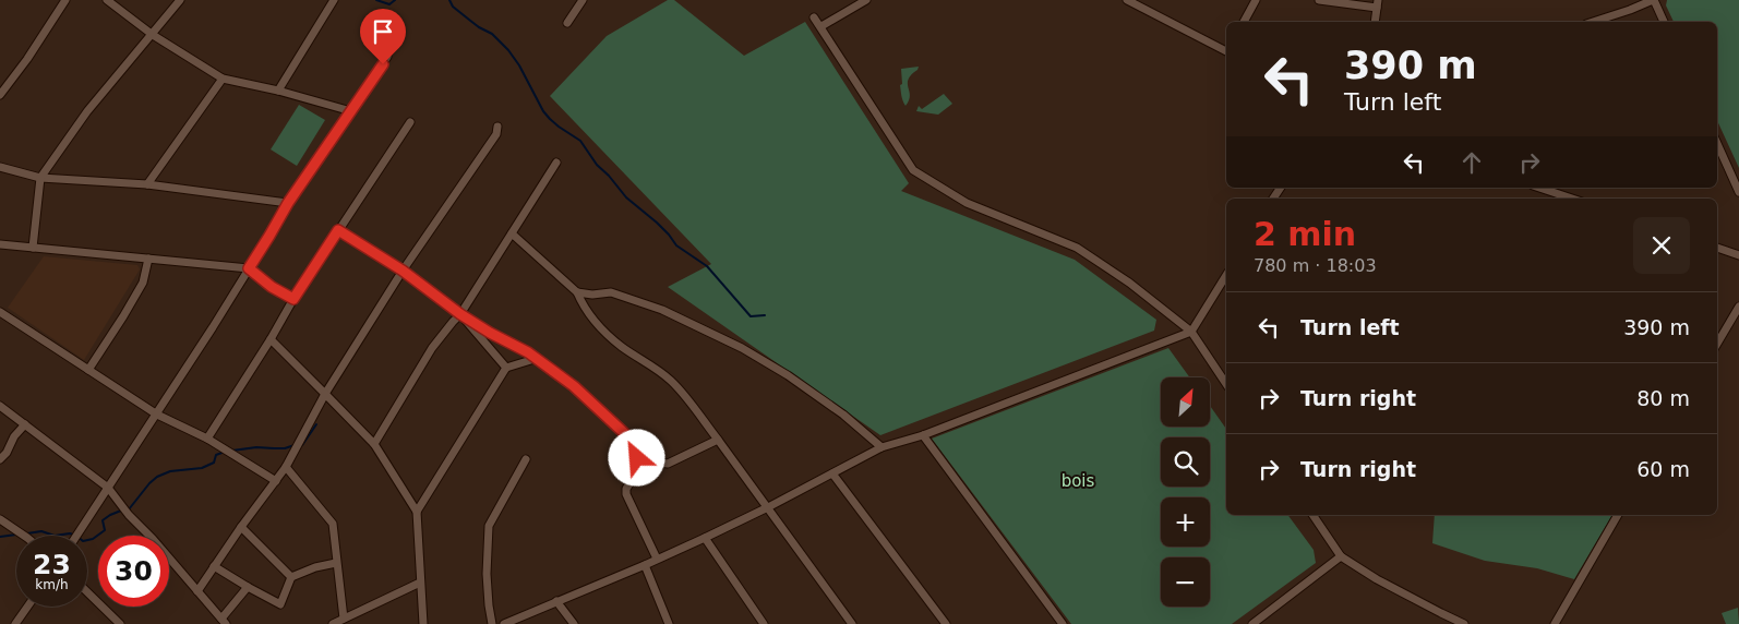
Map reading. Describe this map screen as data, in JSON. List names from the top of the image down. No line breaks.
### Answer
{"parks":["bois"],"north":"top right","page":{"turn":["390 m","Turn left"],"heading":["2 min","780 m · 18:03"],"list":[{"name":"Turn left","value":"390 m"},{"name":"Turn right","value":"80 m"},{"name":"Turn right","value":"60 m"}],"map_buttons":["+","−"],"speed":"23 km/h","limit":"30"}}
